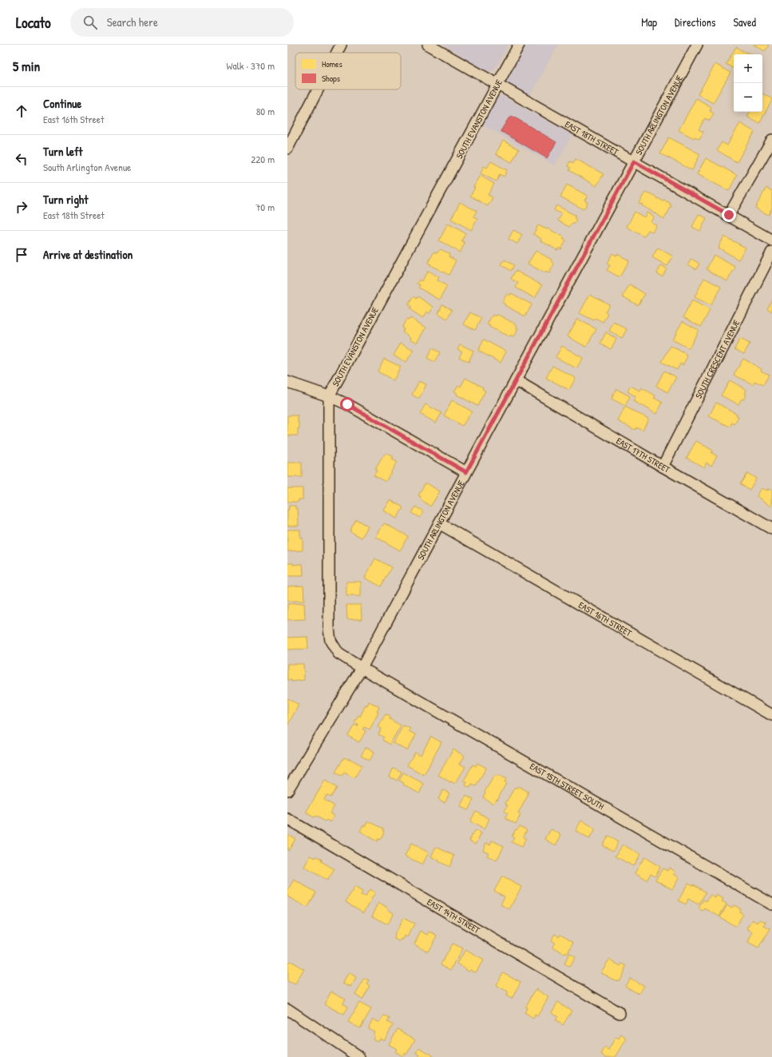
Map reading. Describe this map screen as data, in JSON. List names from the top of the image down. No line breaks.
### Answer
{"streets":{"street":["SOUTH ARLINGTON AVENUE","SOUTH EVANSTON AVENUE","EAST 18TH STREET","SOUTH CRESCENT AVENUE","EAST 17TH STREET","EAST 16TH STREET","EAST 15TH STREET SOUTH","EAST 14TH STREET"]},"crossings":[["SOUTH ARLINGTON AVENUE","SOUTH EVANSTON AVENUE"],["SOUTH ARLINGTON AVENUE","EAST 18TH STREET"],["SOUTH ARLINGTON AVENUE","EAST 17TH STREET"],["SOUTH ARLINGTON AVENUE","EAST 16TH STREET"],["SOUTH ARLINGTON AVENUE","EAST 15TH STREET SOUTH"],["SOUTH EVANSTON AVENUE","EAST 18TH STREET"],["SOUTH EVANSTON AVENUE","EAST 15TH STREET SOUTH"],["SOUTH CRESCENT AVENUE","EAST 17TH STREET"]],"legend":["Homes","Shops"],"page":{"header":"Locato","search":"Search here","nav":["Map","Directions","Saved"],"heading":["5 min","Walk · 370 m"],"map_buttons":["+","−"],"list":[["Continue","East 16th Street","80 m"],["Turn left","South Arlington Avenue","220 m"],["Turn right","East 18th Street","70 m"],"Arrive at destination"]}}
